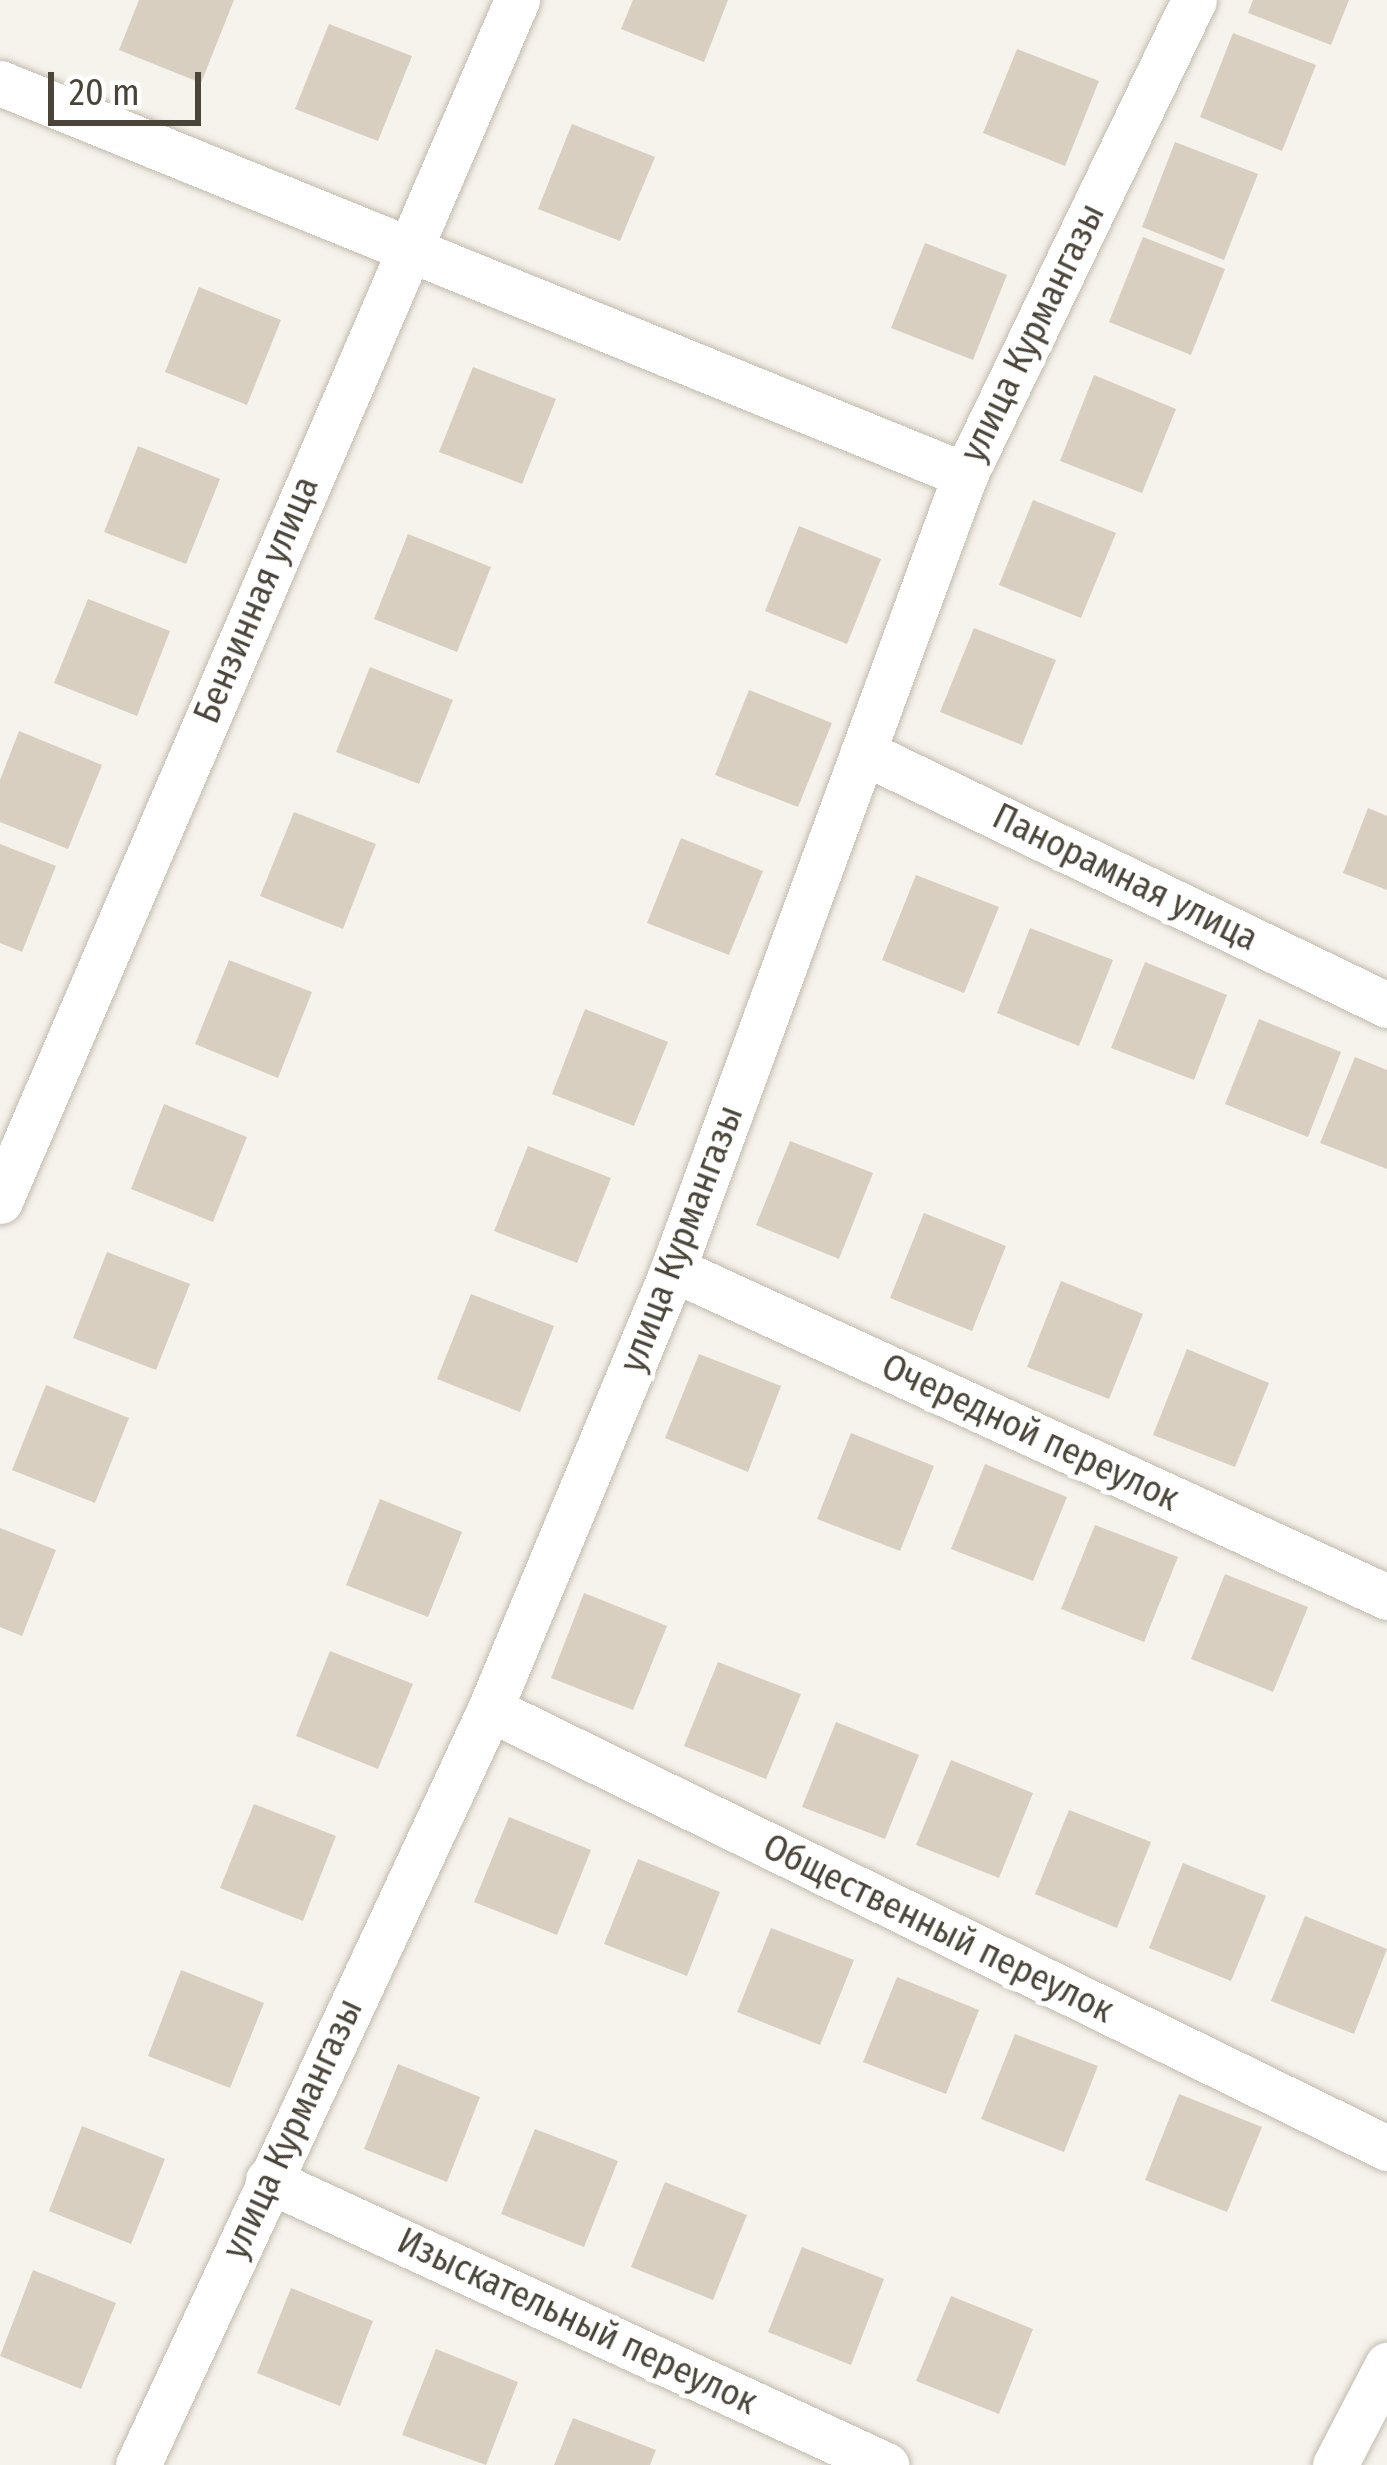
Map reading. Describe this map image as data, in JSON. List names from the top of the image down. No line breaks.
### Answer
{"streets":{"street":["улица Курмангазы","Бензинная улица","Панорамная улица","Очередной переулок","Общественный переулок","Изыскательный переулок"]},"crossings":[["улица Курмангазы","Панорамная улица"],["улица Курмангазы","Очередной переулок"],["улица Курмангазы","Общественный переулок"],["улица Курмангазы","Изыскательный переулок"]],"scale_bar":"20 m"}
